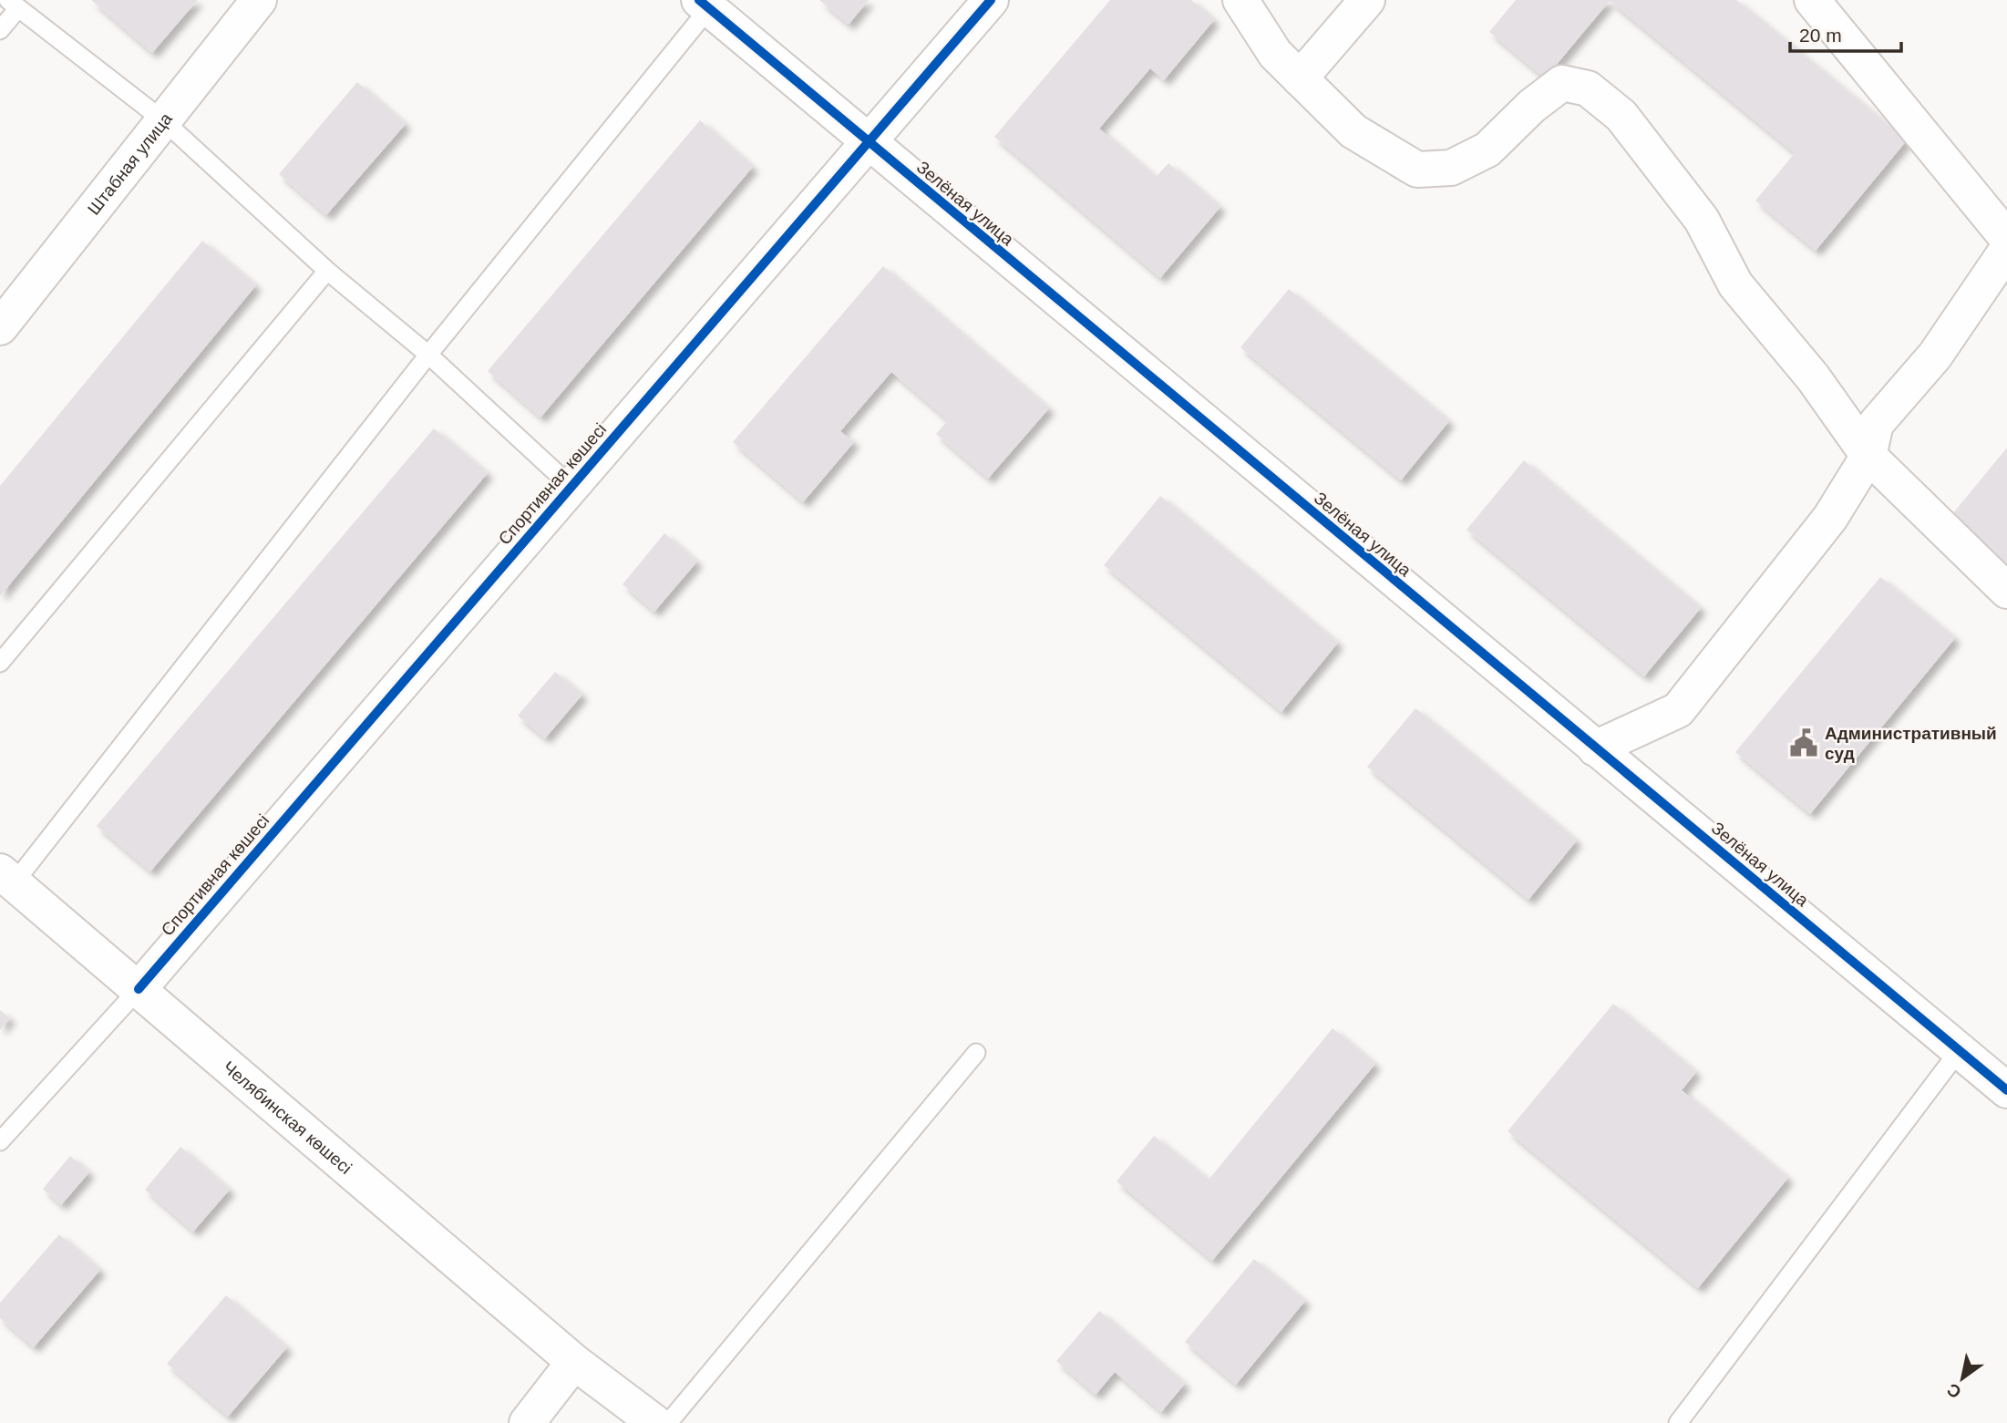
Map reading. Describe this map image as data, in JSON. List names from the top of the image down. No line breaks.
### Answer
{"streets":{"street":["Штабная улица","Зелёная улица","Спортивная көшесі","Челябинская көшесі"]},"crossings":[["Зелёная улица","Спортивная көшесі"],["Спортивная көшесі","Челябинская көшесі"]],"places":{"public building":["Административный суд"]},"scale_bar":"20 m","north":"bottom left"}
